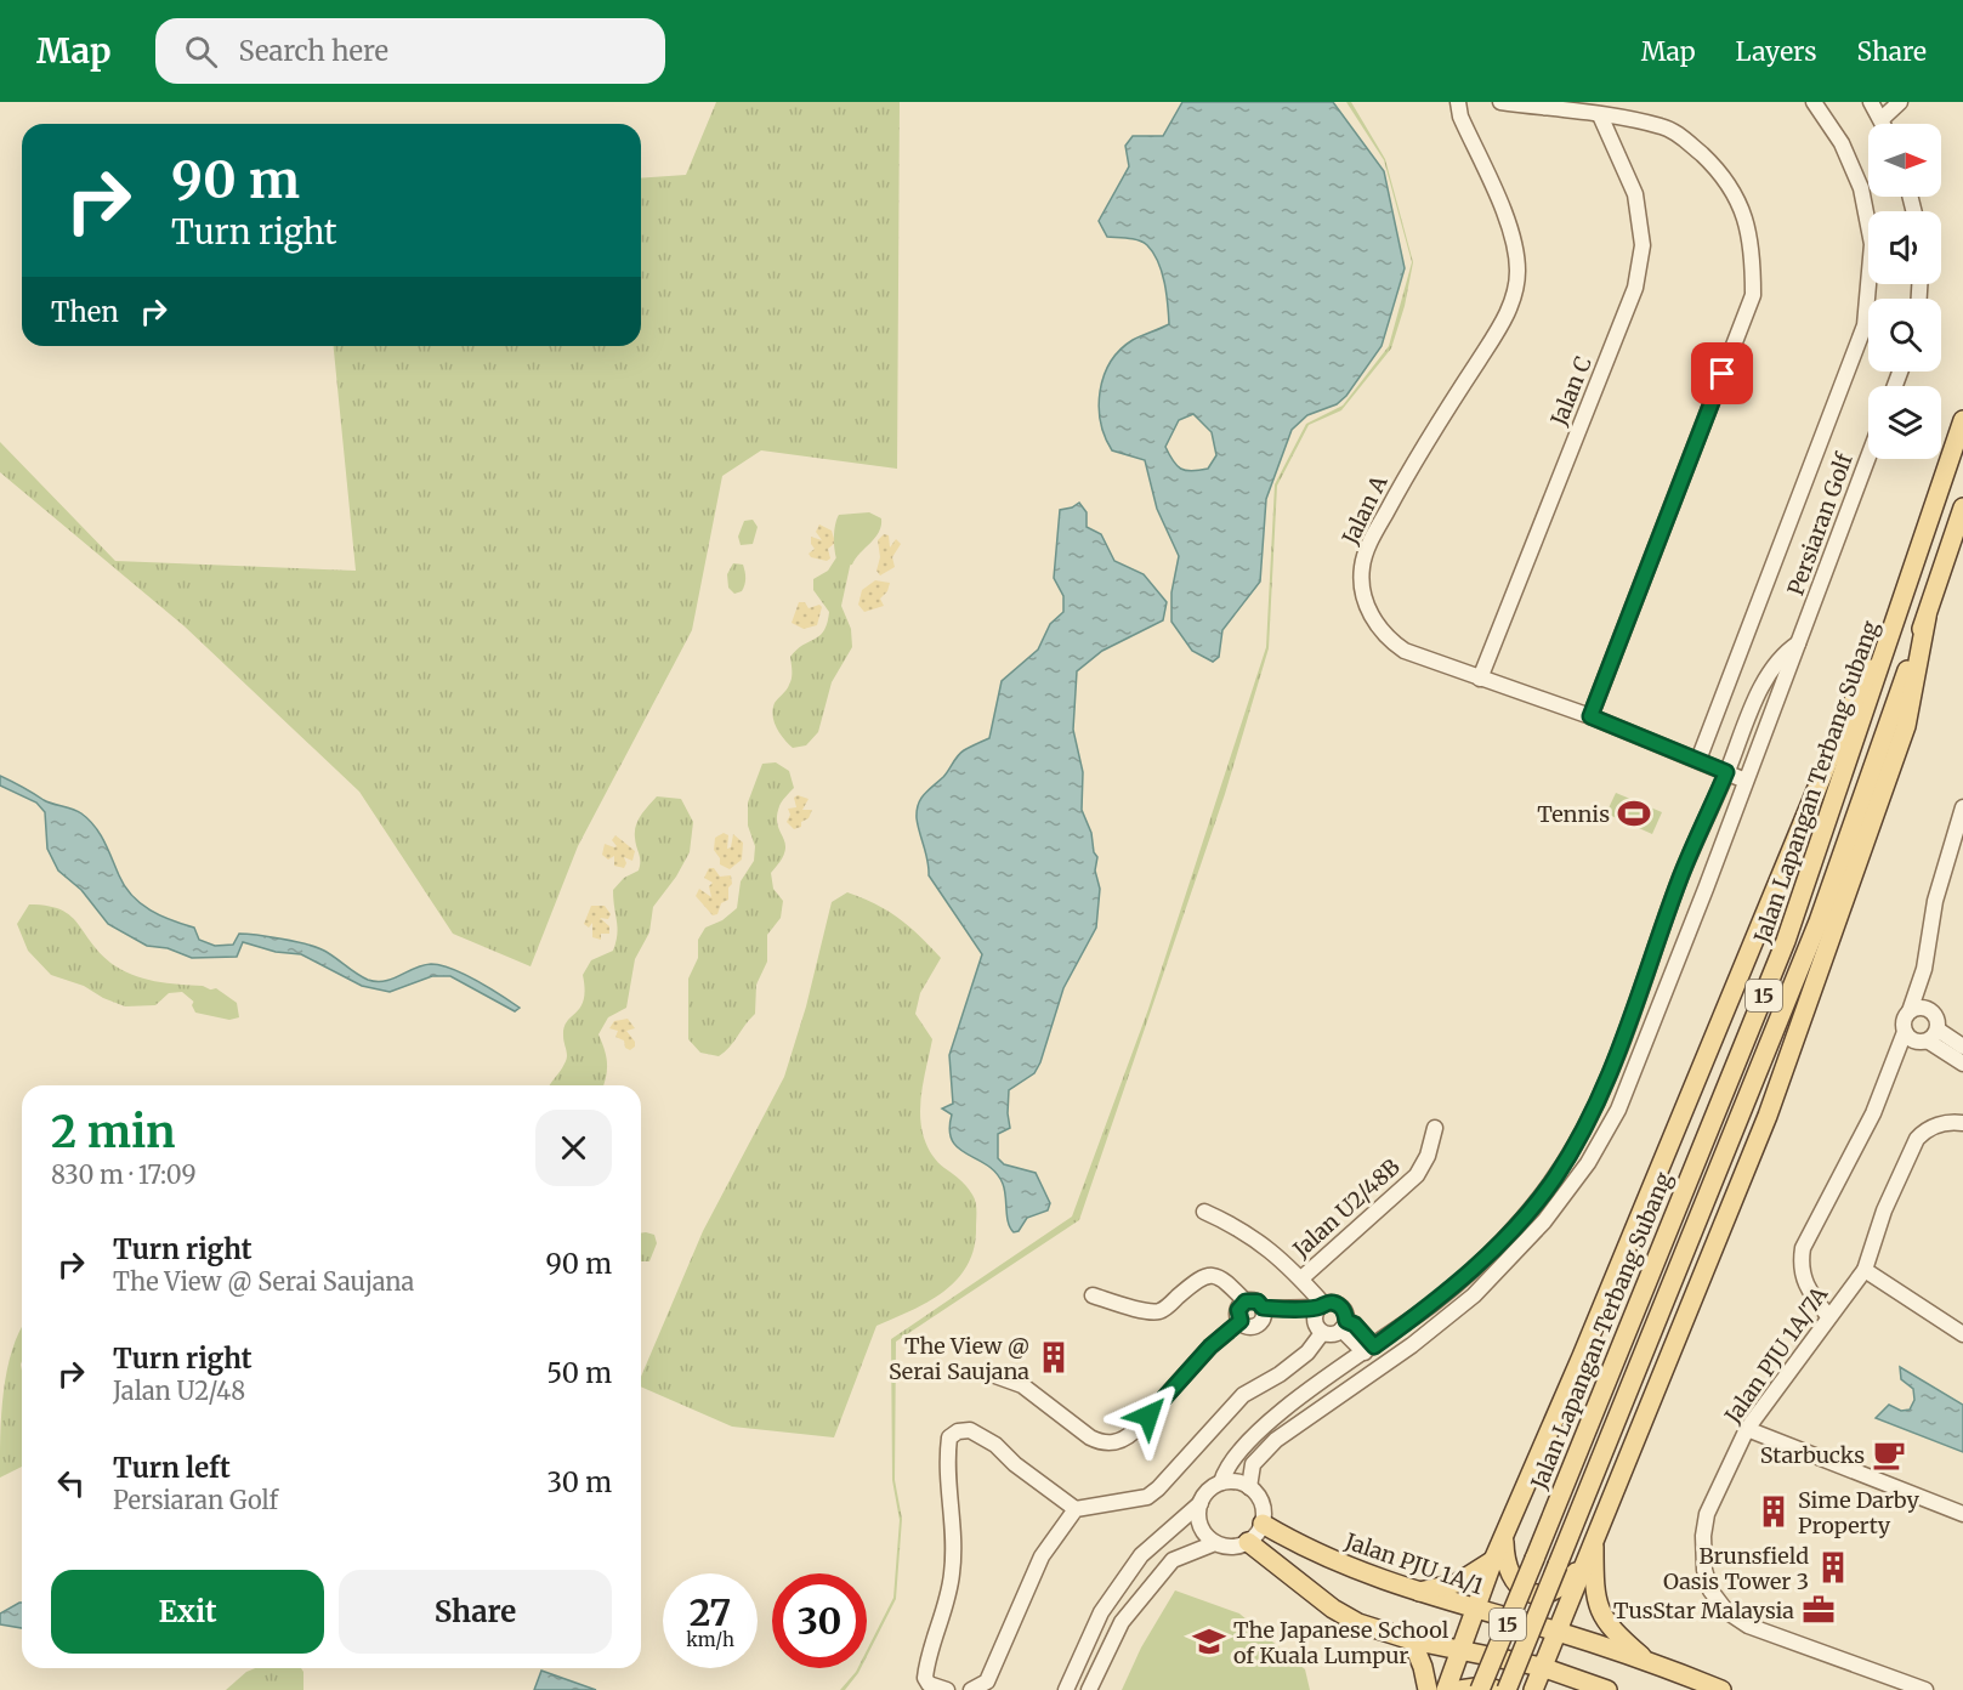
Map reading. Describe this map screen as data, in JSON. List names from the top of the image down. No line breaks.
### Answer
{"streets":{"main road":["Jalan Lapangan Terbang Subang","15","Jalan PJU 1A/1"],"street":["Jalan C","Jalan A","Persiaran Golf","Jalan U2/48B","Jalan PJU 1A/7A"]},"crossings":[["Jalan C","Jalan A"],["Jalan A","Persiaran Golf"],["Persiaran Golf","Jalan PJU 1A/1"]],"places":{"sports":["Tennis"],"building":["The View @ Serai Saujana","Sime Darby Property","Brunsfield Oasis Tower 3"],"cafe":["Starbucks"],"office":["TusStar Malaysia"],"school or university":["The Japanese School of Kuala Lumpur"]},"north":"right","page":{"header":"Map","search":"Search here","nav":["Map","Layers","Share"],"turn":["90 m","Turn right"],"then":"Then","heading":["2 min","830 m · 17:09"],"list":[{"name":"Turn right","note":"The View @ Serai Saujana","value":"90 m"},{"name":"Turn right","note":"Jalan U2/48","value":"50 m"},{"name":"Turn left","note":"Persiaran Golf","value":"30 m"}],"buttons":["Exit","Share"],"speed":"27 km/h","limit":"30"}}
